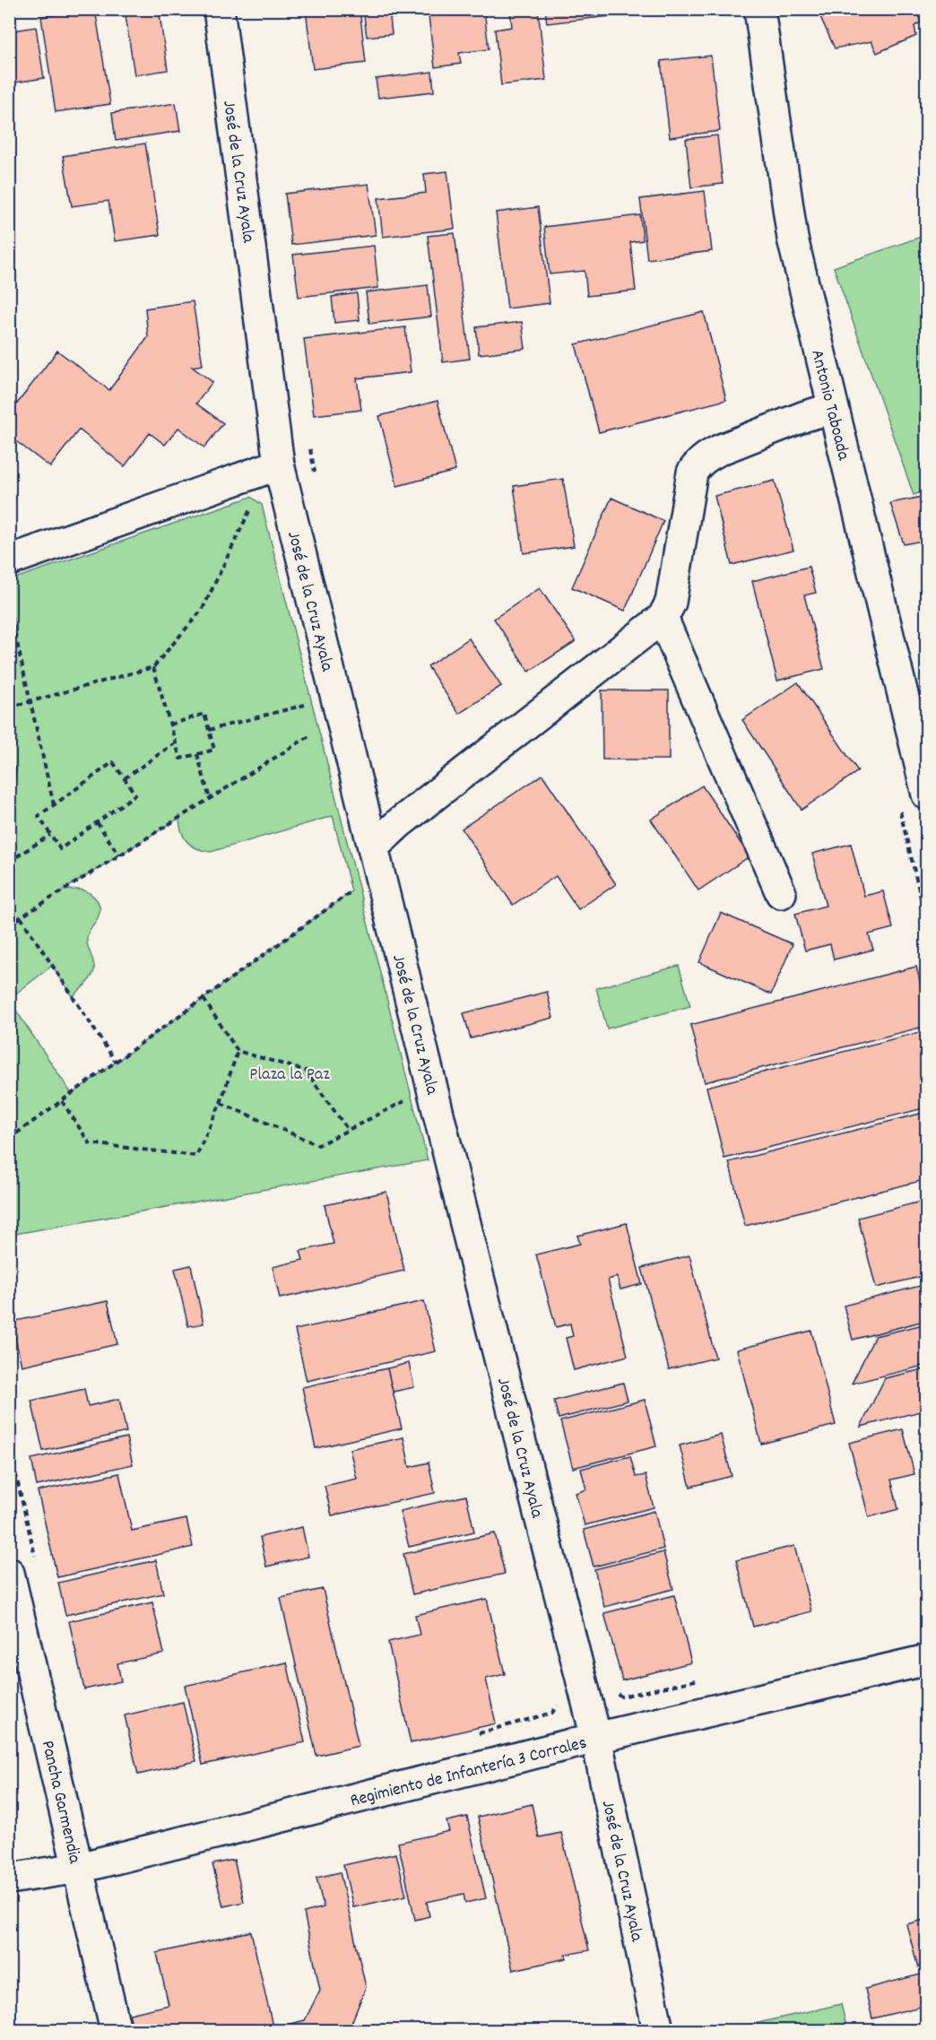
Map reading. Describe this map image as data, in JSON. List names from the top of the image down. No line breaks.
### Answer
{"streets":{"street":["José de la Cruz Ayala","Antonio Taboada","Regimiento de Infantería 3 Corrales","Pancha Garmendia"]},"crossings":[["José de la Cruz Ayala","Regimiento de Infantería 3 Corrales"],["Regimiento de Infantería 3 Corrales","Pancha Garmendia"]],"parks":["Plaza la Paz"]}
